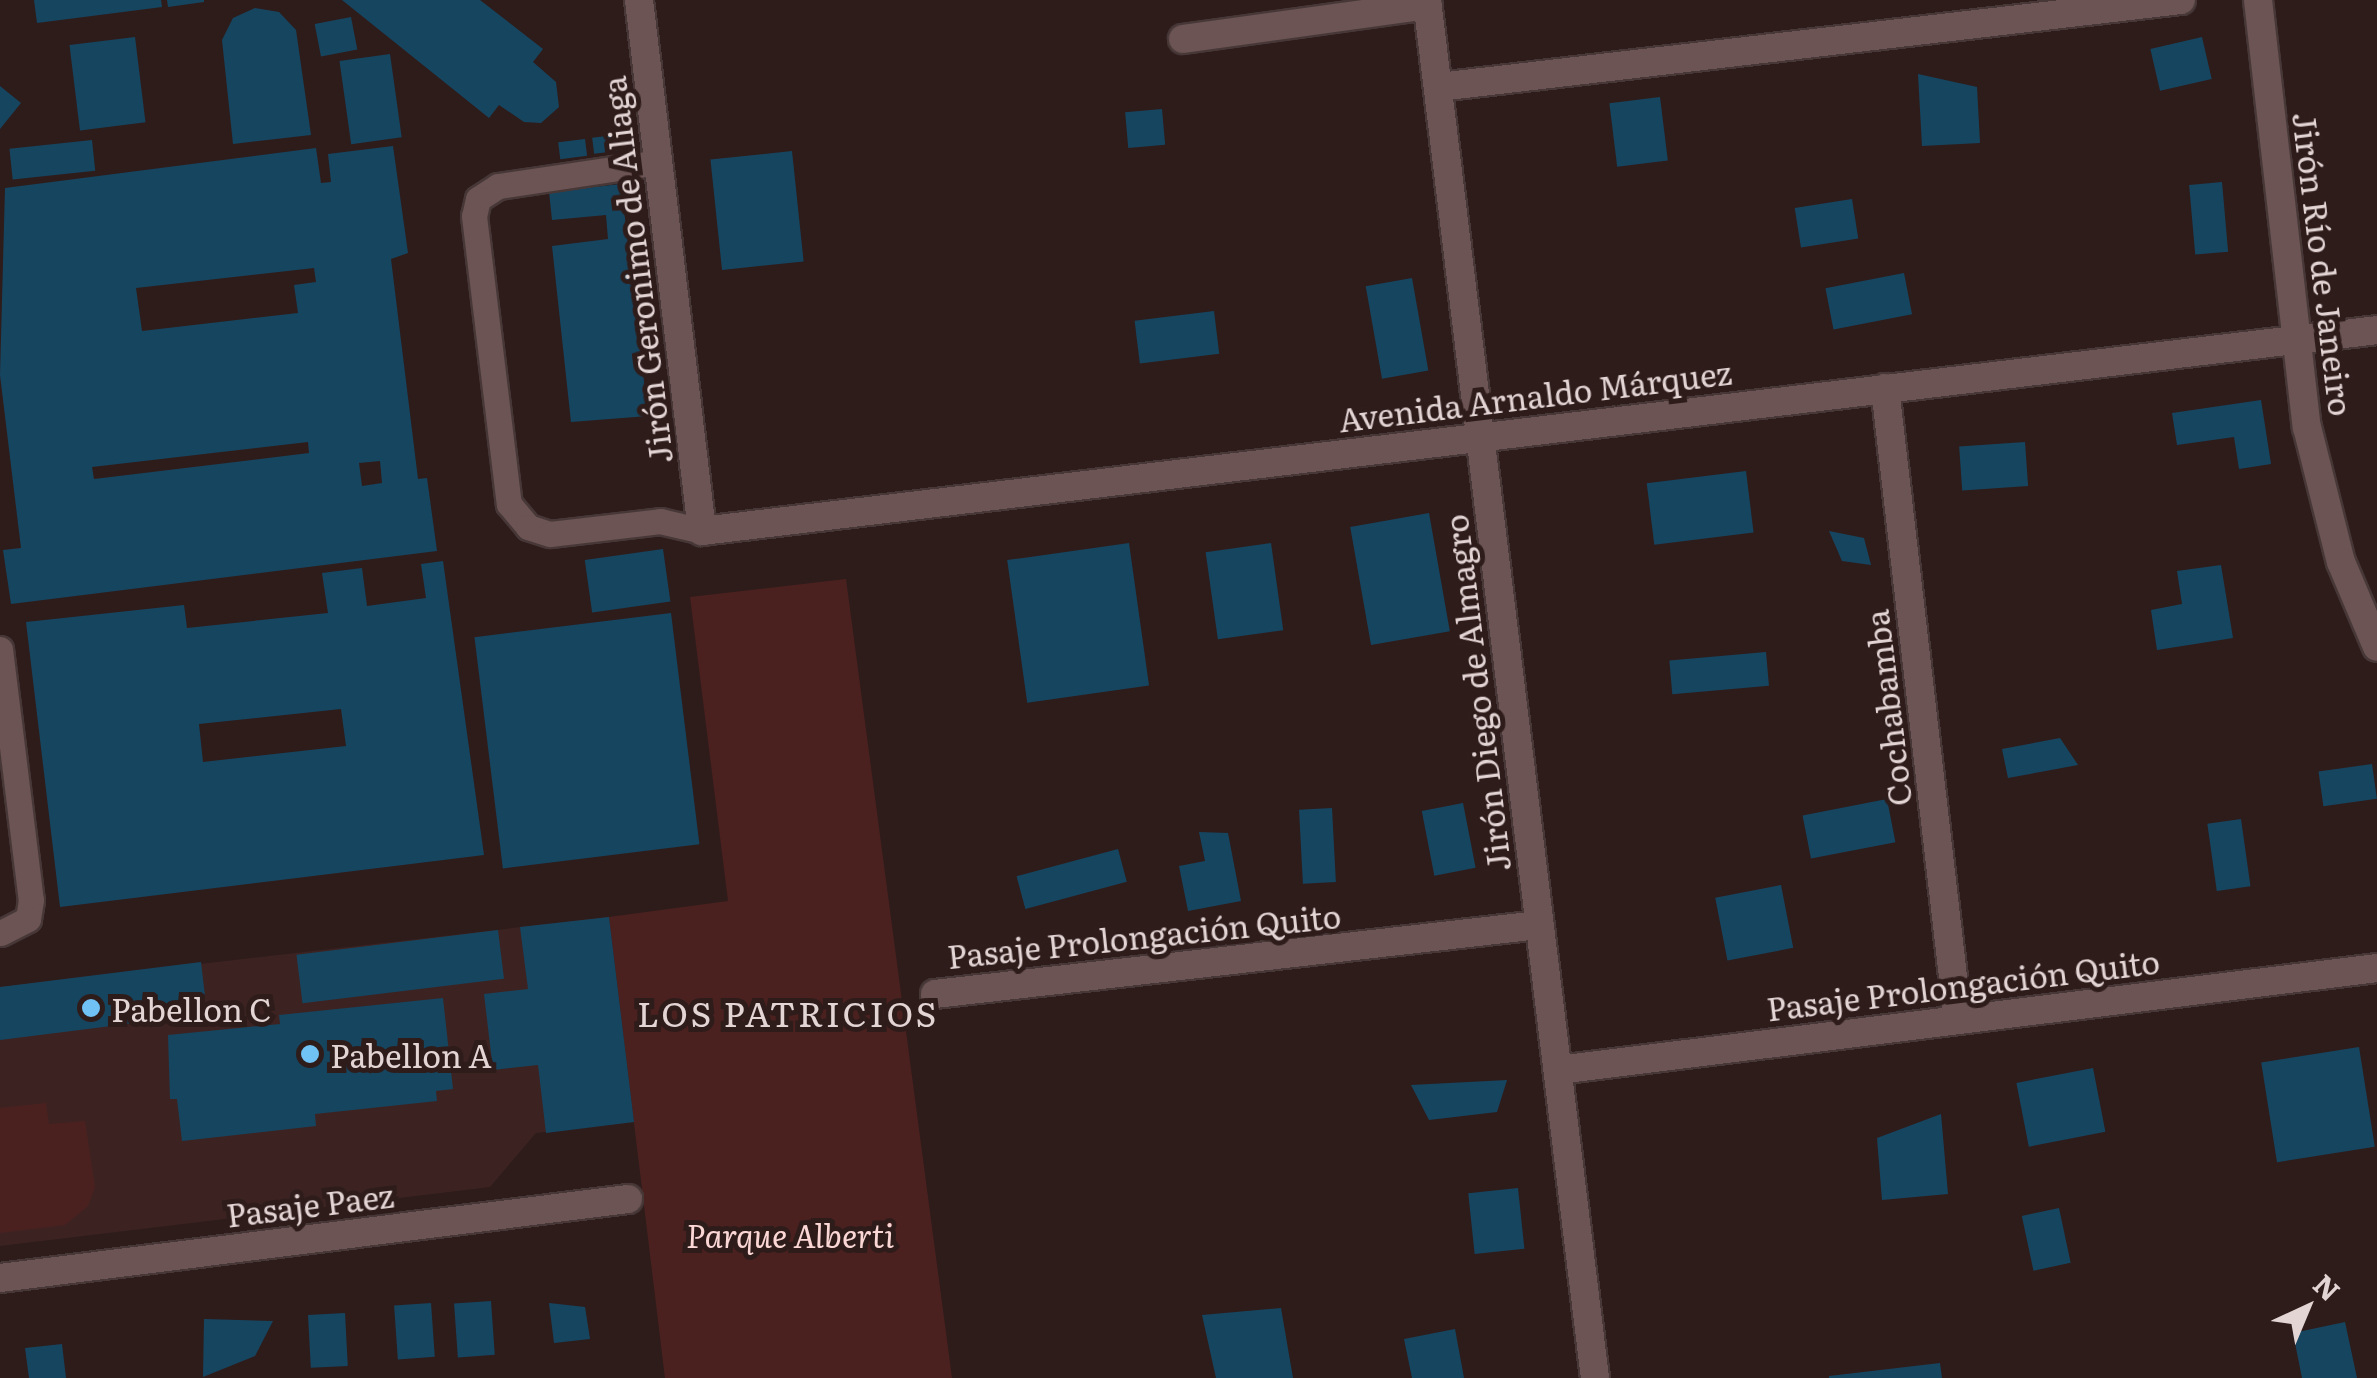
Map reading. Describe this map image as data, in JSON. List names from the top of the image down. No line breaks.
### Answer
{"streets":{"street":["Jirón Río de Janeiro","Jirón Geronimo de Aliaga","Avenida Arnaldo Márquez","Jirón Diego de Almagro","Cochabamba","Pasaje Prolongación Quito","Pasaje Paez"]},"crossings":[["Jirón Río de Janeiro","Avenida Arnaldo Márquez"],["Jirón Geronimo de Aliaga","Avenida Arnaldo Márquez"],["Avenida Arnaldo Márquez","Jirón Diego de Almagro"],["Avenida Arnaldo Márquez","Cochabamba"],["Jirón Diego de Almagro","Pasaje Prolongación Quito"],["Cochabamba","Pasaje Prolongación Quito"]],"districts":["LOS PATRICIOS"],"parks":["Parque Alberti"],"places":["Pabellon C","Pabellon A"],"north":"top right"}
